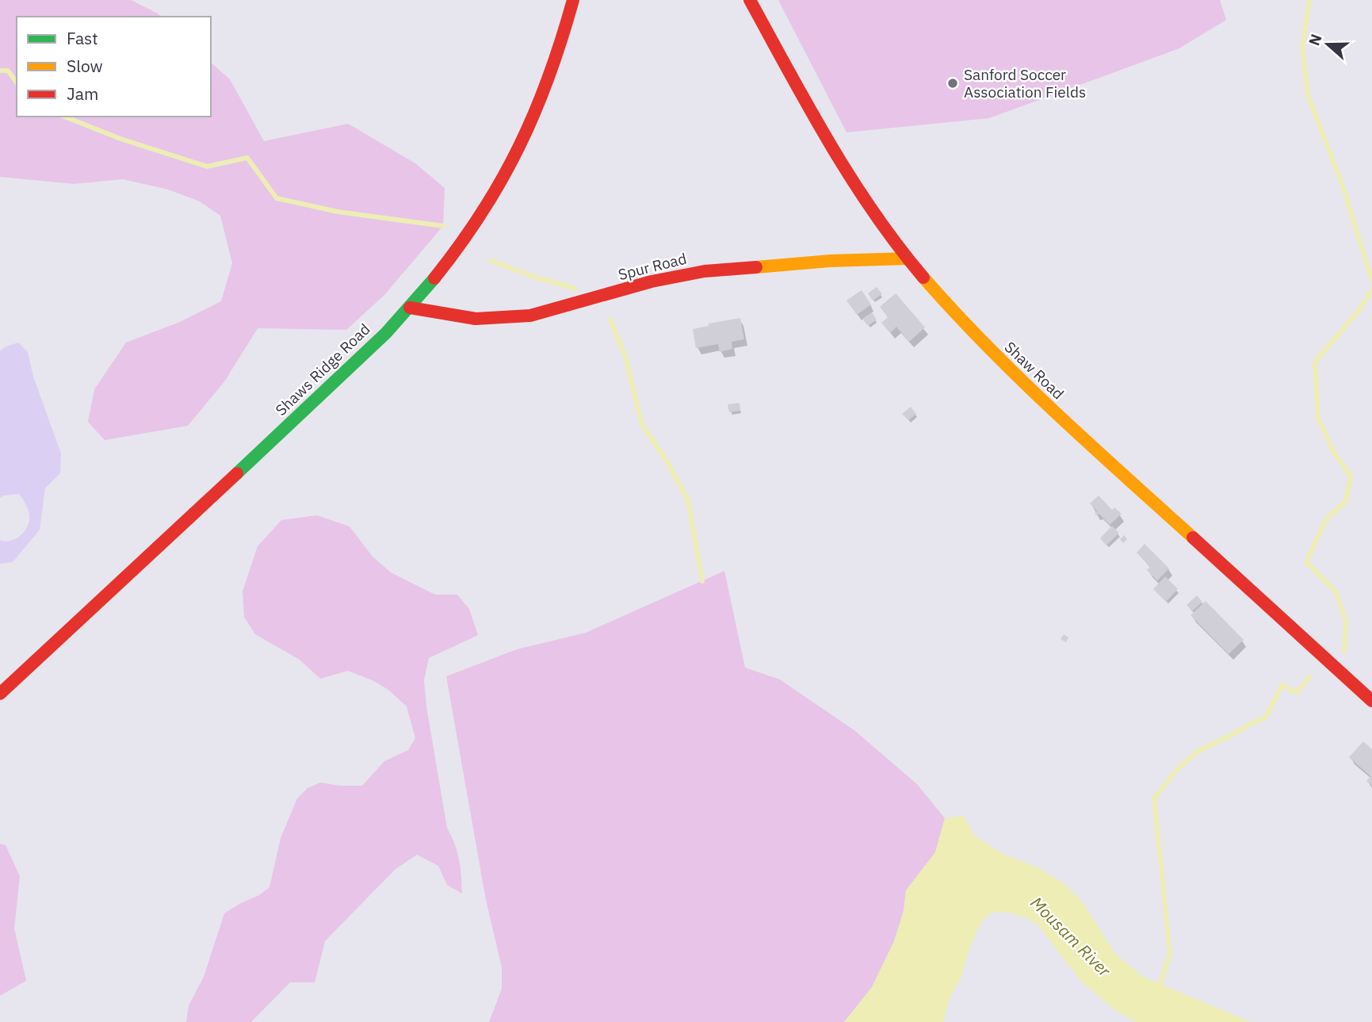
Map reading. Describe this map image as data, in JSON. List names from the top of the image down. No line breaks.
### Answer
{"streets":{"street":["Spur Road","Shaws Ridge Road","Shaw Road"]},"crossings":[["Spur Road","Shaws Ridge Road"],["Spur Road","Shaw Road"]],"water":["Mousam River"],"places":["Sanford Soccer Association Fields"],"legend":["Fast","Slow","Jam"],"north":"left"}
